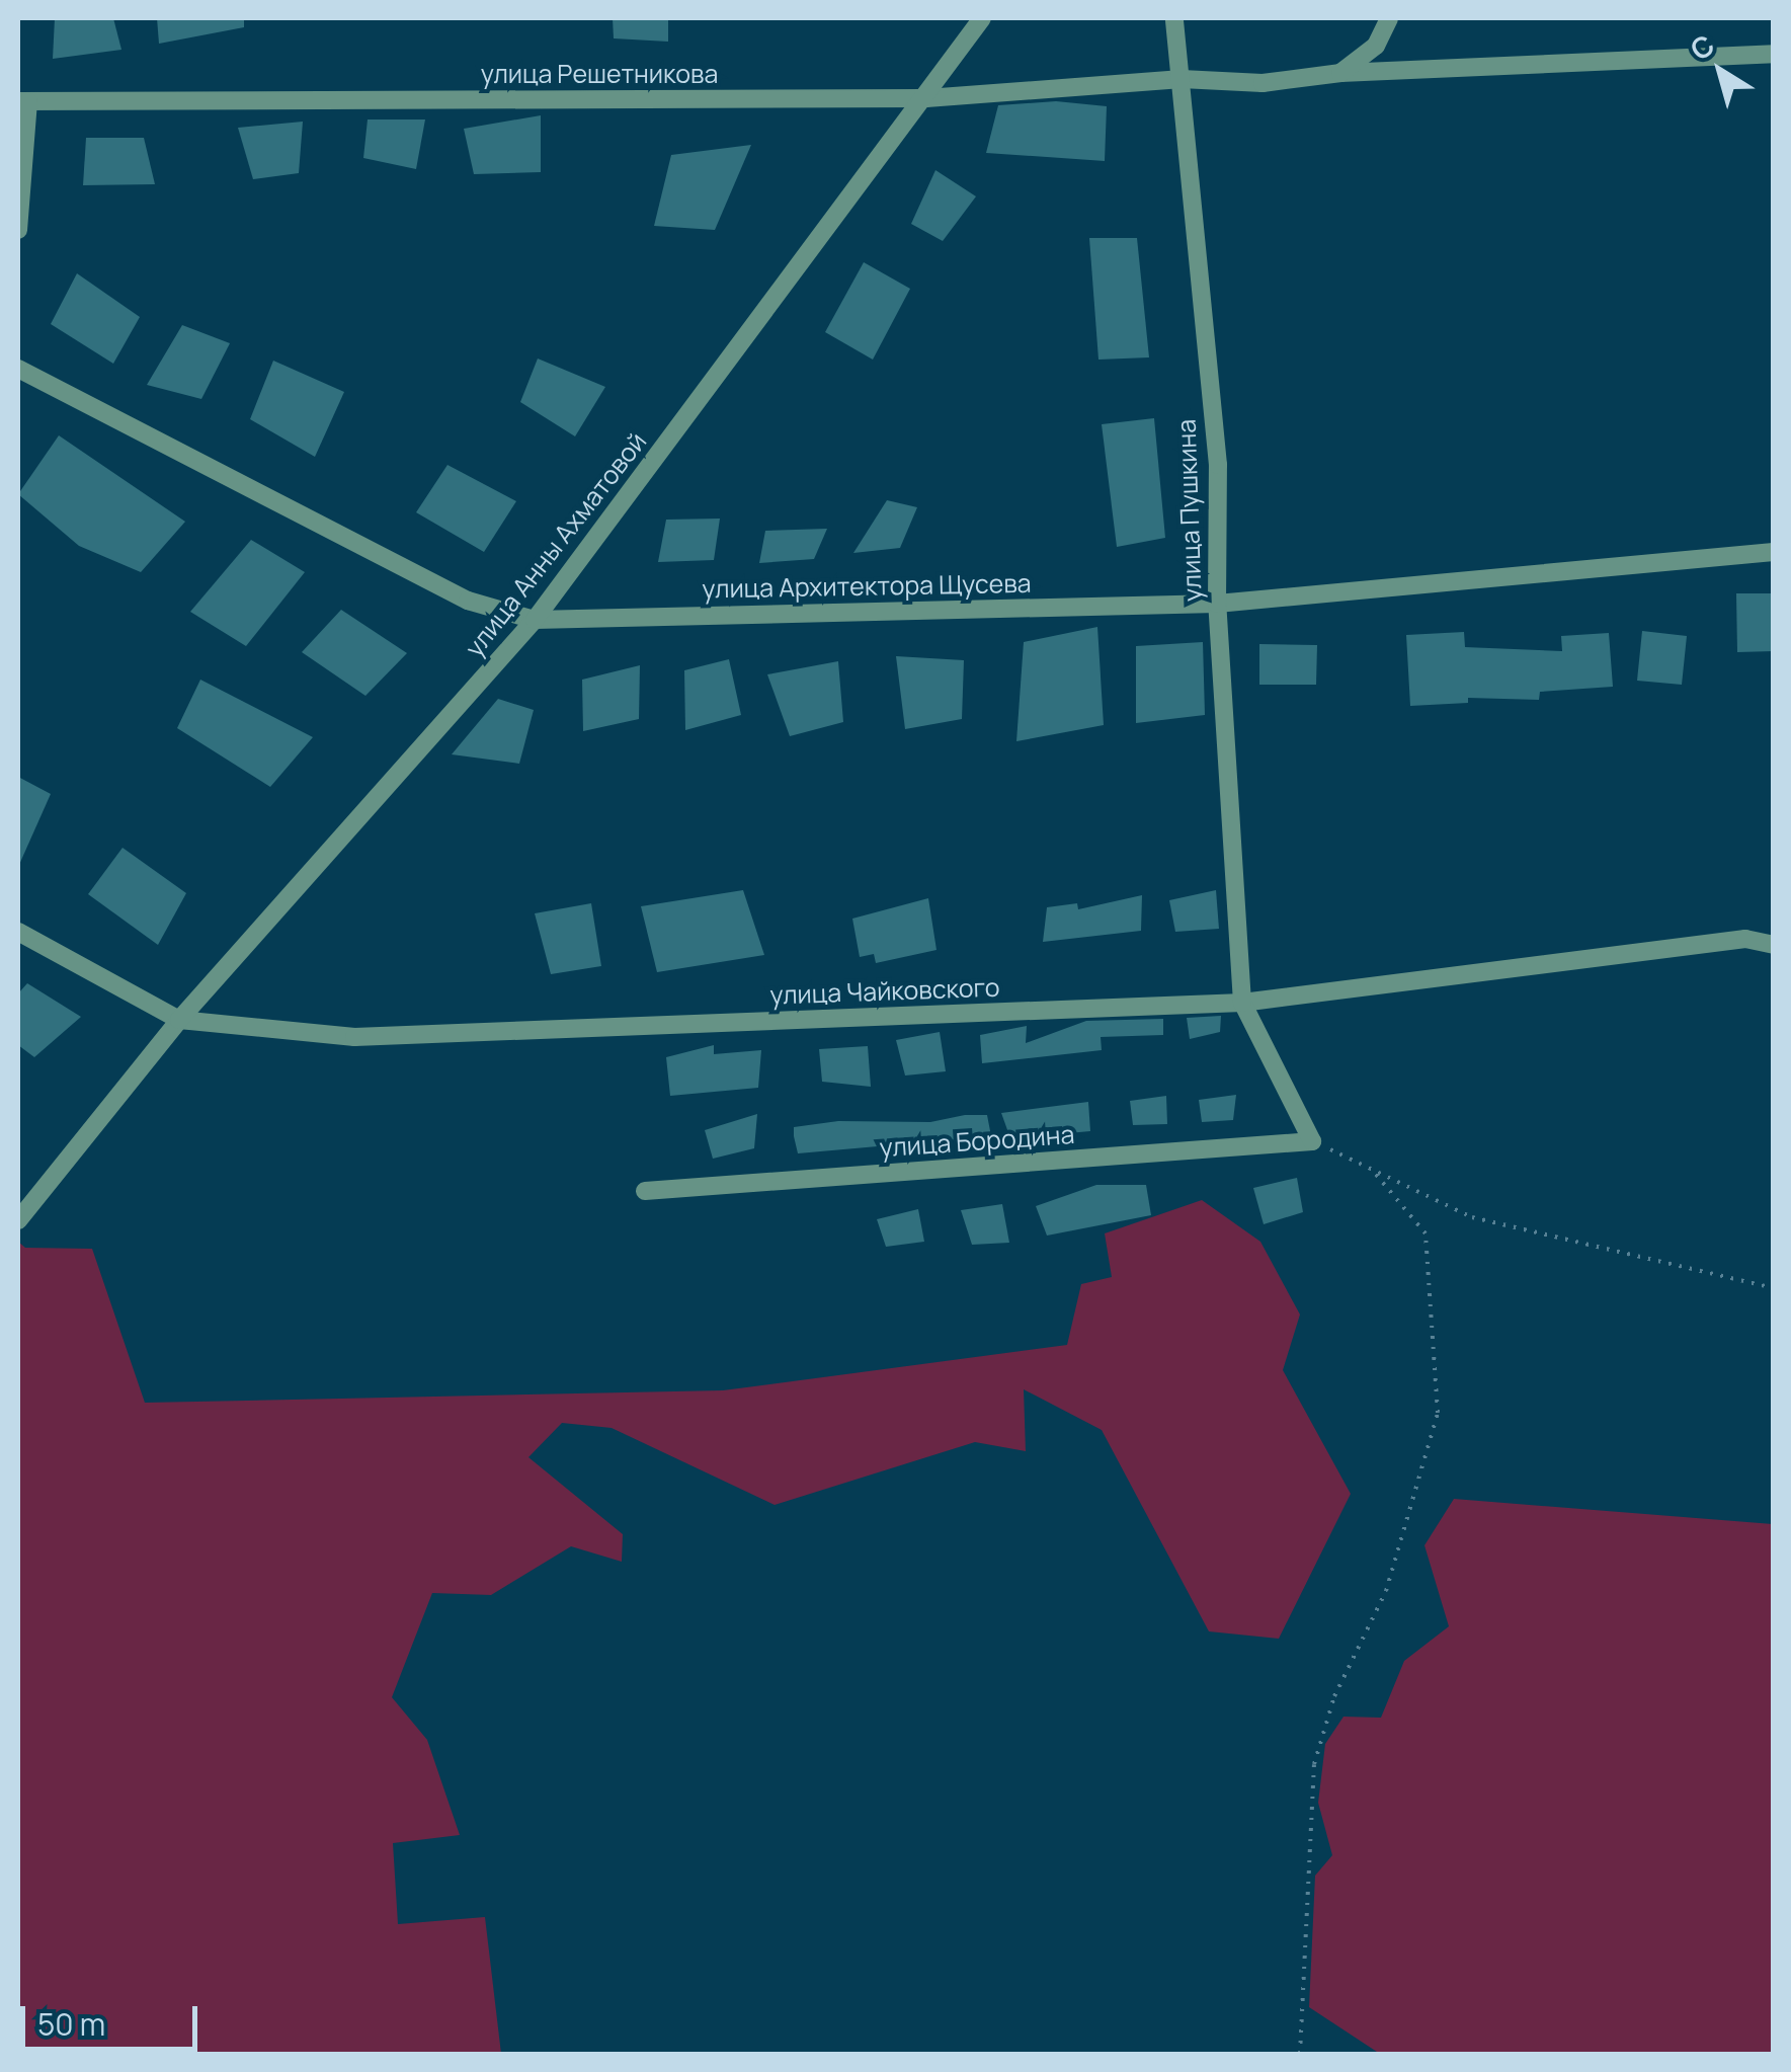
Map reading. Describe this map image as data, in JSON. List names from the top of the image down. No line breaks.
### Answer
{"streets":{"street":["улица Решетникова","улица Пушкина","улица Анны Ахматовой","улица Архитектора Щусева","улица Чайковского","улица Бородина"]},"crossings":[["улица Решетникова","улица Пушкина"],["улица Решетникова","улица Анны Ахматовой"],["улица Пушкина","улица Архитектора Щусева"],["улица Пушкина","улица Чайковского"],["улица Анны Ахматовой","улица Архитектора Щусева"],["улица Анны Ахматовой","улица Чайковского"]],"scale_bar":"50 m","north":"top left"}
